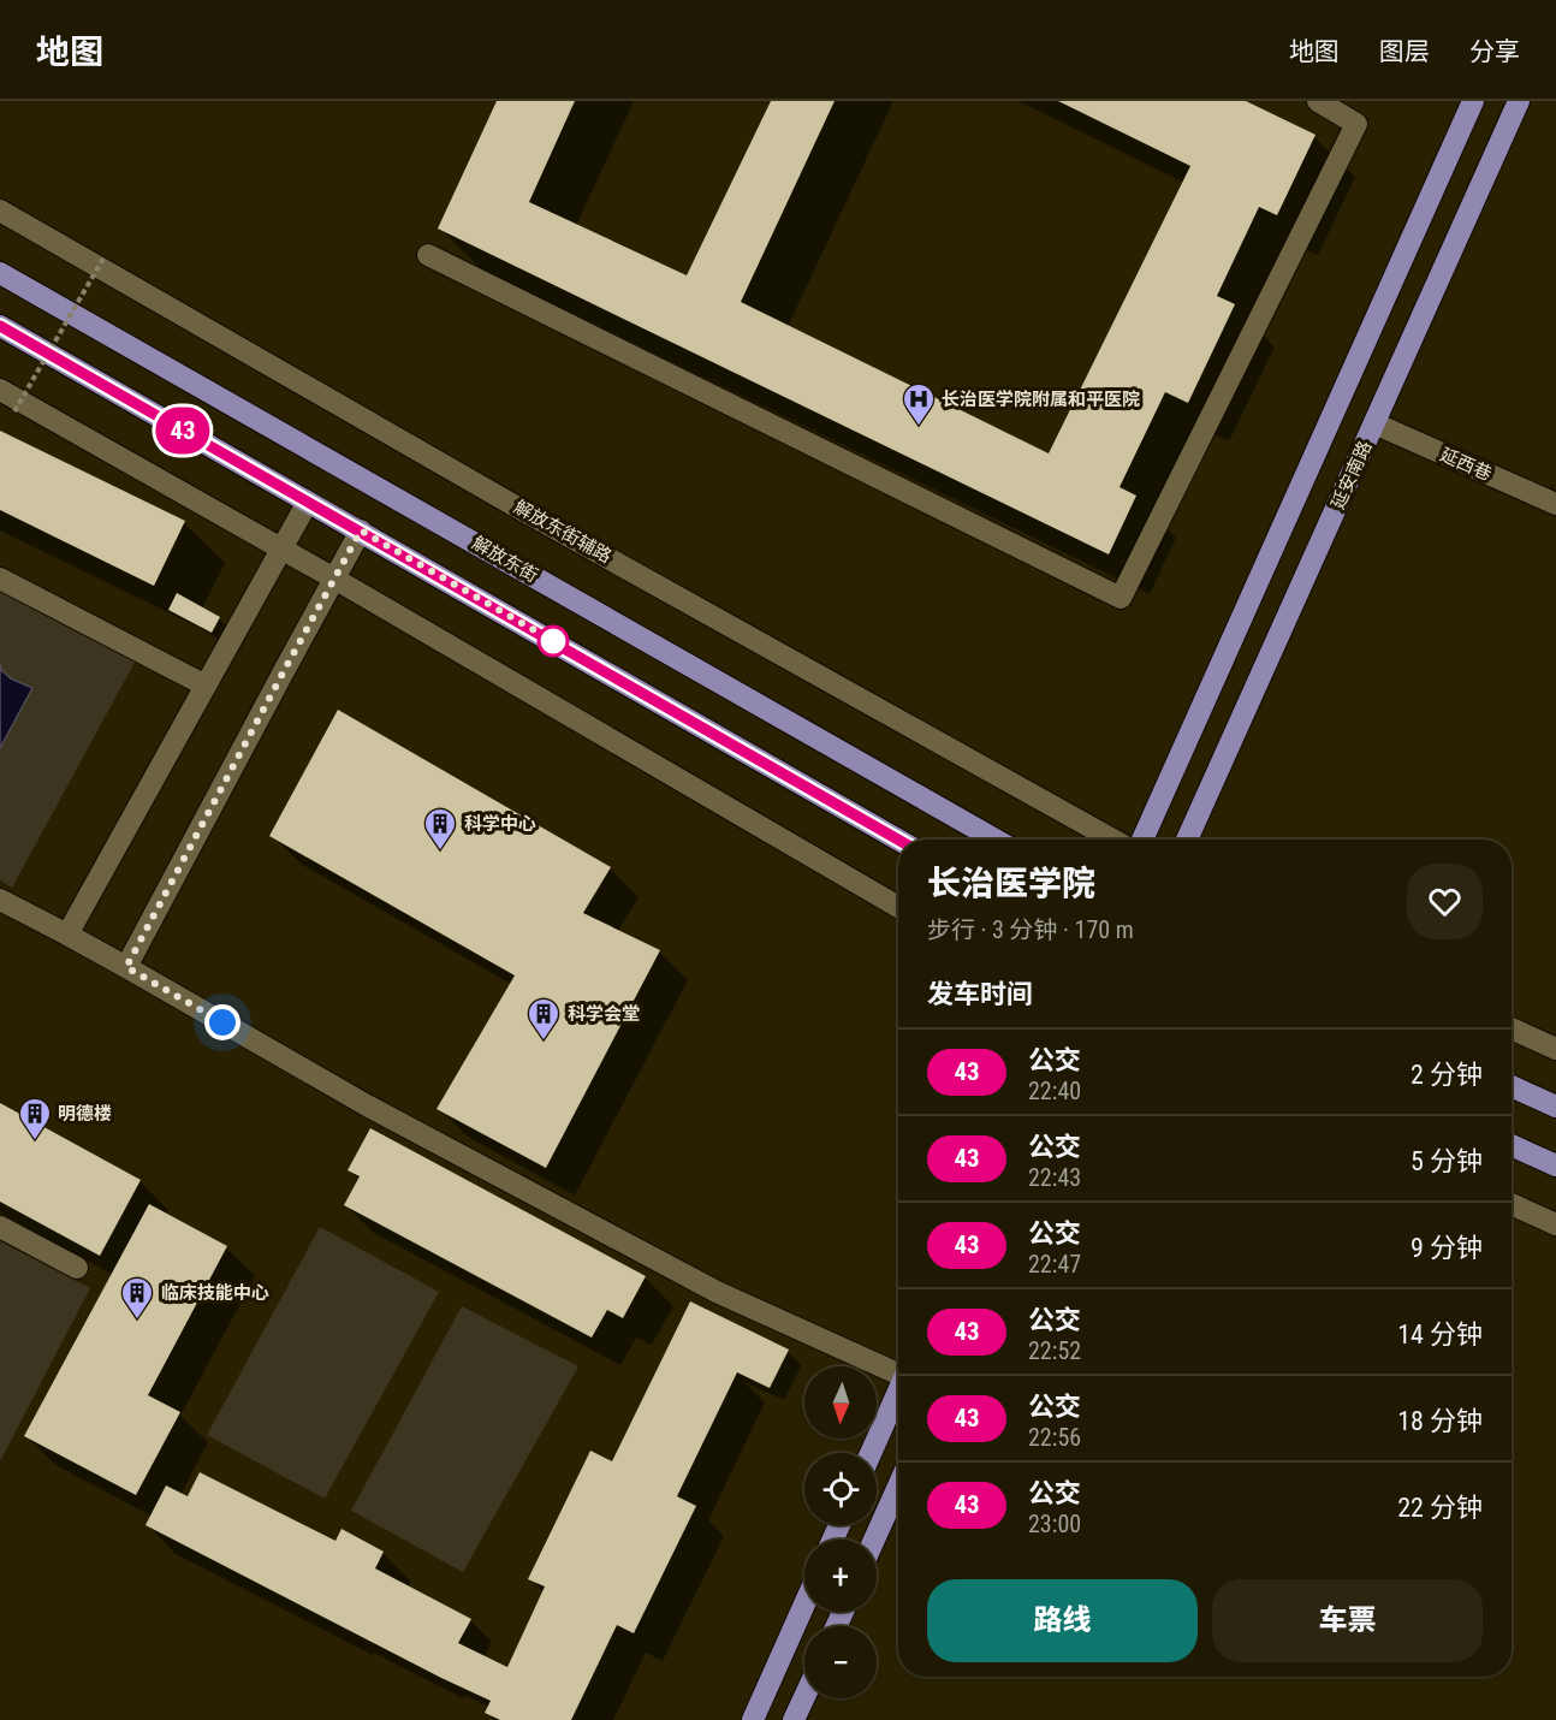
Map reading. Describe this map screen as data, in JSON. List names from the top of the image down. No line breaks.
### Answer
{"streets":{"main road":["延安南路","解放东街"],"street":["延西巷","解放东街辅路"]},"crossings":[["延西巷","延安南路"]],"places":{"hospital":["长治医学院附属和平医院"],"building":["科学中心","科学会堂","明德楼","临床技能中心"]},"lines":["bus line 43"],"north":"bottom","page":{"header":"地图","nav":["地图","图层","分享"],"on_map":"43","heading":[["长治医学院","步行 · 3 分钟 · 170 m"],"发车时间"],"list":[{"mark":"43","name":"公交","note":"22:40","value":"2 分钟"},{"mark":"43","name":"公交","note":"22:43","value":"5 分钟"},{"mark":"43","name":"公交","note":"22:47","value":"9 分钟"},{"mark":"43","name":"公交","note":"22:52","value":"14 分钟"},{"mark":"43","name":"公交","note":"22:56","value":"18 分钟"},{"mark":"43","name":"公交","note":"23:00","value":"22 分钟"}],"map_buttons":["+","−"],"buttons":["路线","车票"]}}
